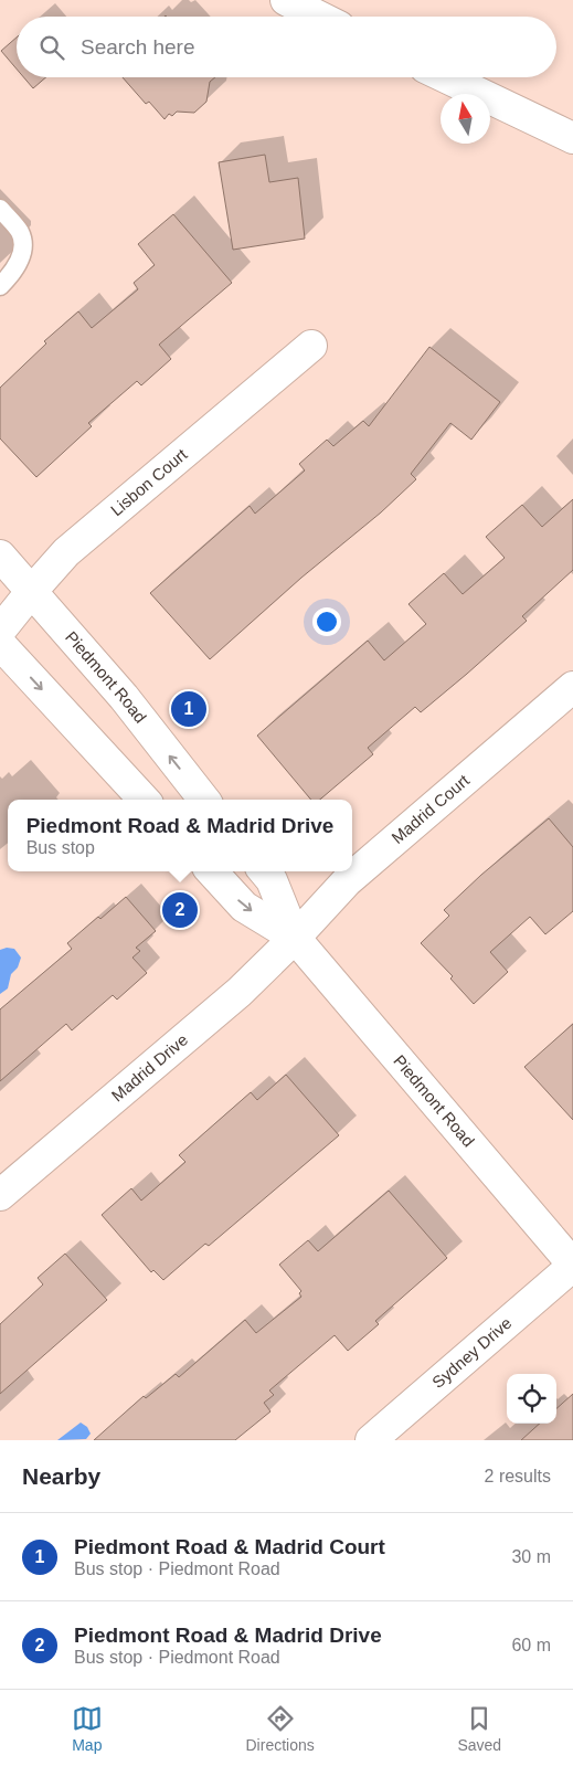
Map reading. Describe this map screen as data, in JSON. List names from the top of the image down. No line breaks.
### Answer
{"streets":{"street":["Lisbon Court","Piedmont Road","Madrid Court","Madrid Drive","Sydney Drive"]},"crossings":[["Lisbon Court","Piedmont Road"],["Piedmont Road","Madrid Court"],["Piedmont Road","Madrid Drive"],["Piedmont Road","Sydney Drive"],["Madrid Court","Madrid Drive"]],"north":"top","page":{"search":"Search here","pins":["1","2"],"popup":["Piedmont Road & Madrid Drive","Bus stop"],"heading":["Nearby","2 results"],"list":[{"mark":"1","name":"Piedmont Road & Madrid Court","note":"Bus stop · Piedmont Road","value":"30 m"},{"mark":"2","name":"Piedmont Road & Madrid Drive","note":"Bus stop · Piedmont Road","value":"60 m"}],"nav":["Map","Directions","Saved"]}}
